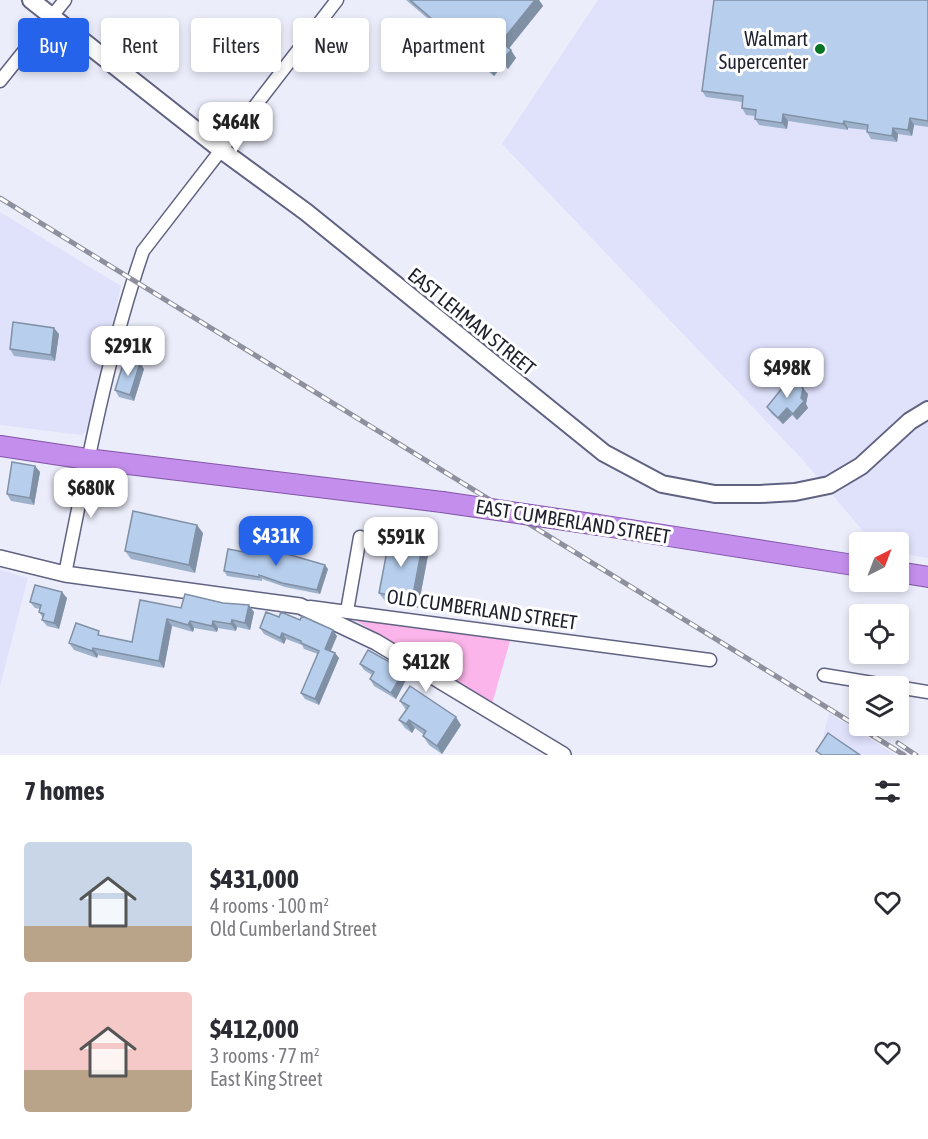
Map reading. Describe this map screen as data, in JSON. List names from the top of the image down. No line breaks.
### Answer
{"streets":{"highway":["EAST CUMBERLAND STREET"],"main road":["EAST LEHMAN STREET"],"street":["OLD CUMBERLAND STREET"]},"places":["Walmart Supercenter"],"north":"top right","page":{"chip":["Buy","Rent","Filters","New","Apartment"],"price":["$464K","$291K","$498K","$680K","$431K","$591K","$412K"],"heading":"7 homes","list":[{"name":"$431,000","note":"4 rooms · 100 m² · Old Cumberland Street"},{"name":"$412,000","note":"3 rooms · 77 m² · East King Street"}]}}
